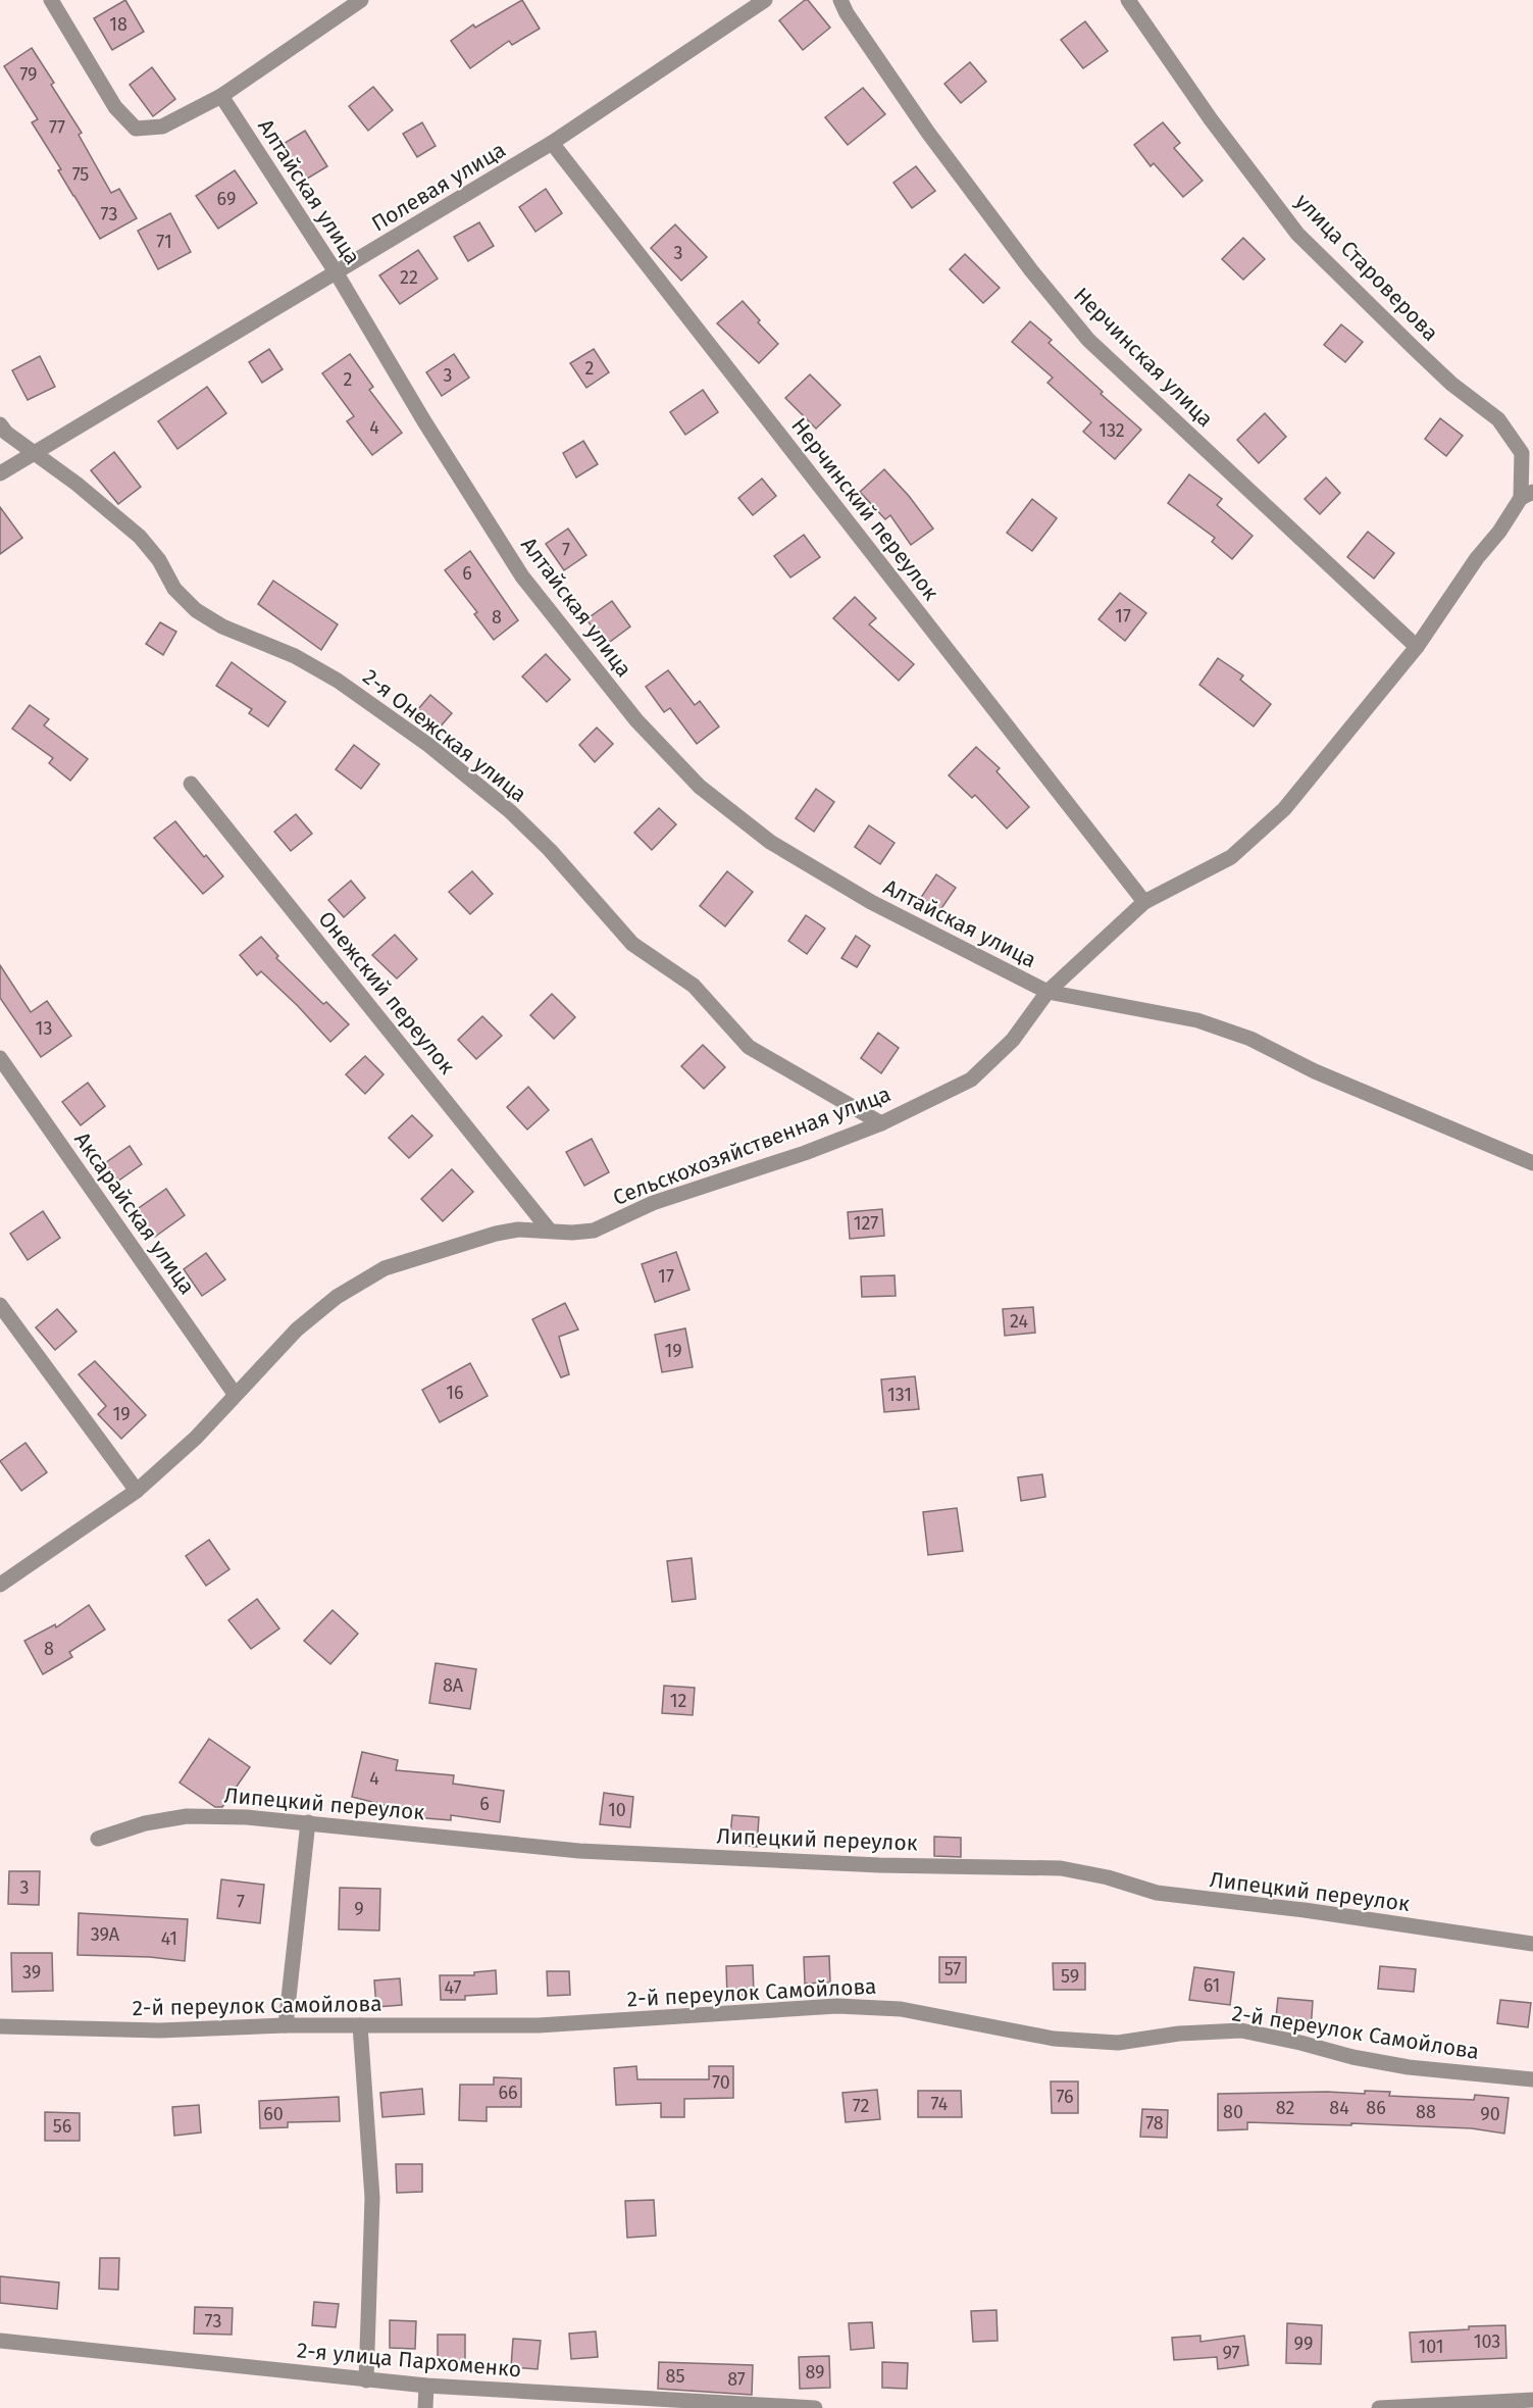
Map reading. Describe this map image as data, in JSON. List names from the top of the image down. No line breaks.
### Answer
{"streets":{"street":["Полевая улица","Алтайская улица","улица Староверова","Нерчинская улица","Нерчинский переулок","2-я Онежская улица","Онежский переулок","Сельскохозяйственная улица","Аксарайская улица","Липецкий переулок","2-й переулок Самойлова","2-я улица Пархоменко"]},"crossings":[["Полевая улица","Алтайская улица"],["Полевая улица","Нерчинский переулок"],["Полевая улица","2-я Онежская улица"],["Алтайская улица","Сельскохозяйственная улица"],["улица Староверова","Сельскохозяйственная улица"],["Нерчинская улица","Сельскохозяйственная улица"],["Нерчинский переулок","Сельскохозяйственная улица"],["2-я Онежская улица","Сельскохозяйственная улица"],["Онежский переулок","Сельскохозяйственная улица"],["Сельскохозяйственная улица","Аксарайская улица"]],"house_numbers":["18","79","77","75","69","73","71","3","22","2","3","2","4","132","7","6","17","8","13","127","17","24","19","16","131","19","8","8А","12","4","6","10","3","7","9","39А","41","57","39","59","61","47","70","66","76","74","72","82","84","86","80","88","60","90","78","56","73","103","99","101","97","89","85","87"]}
